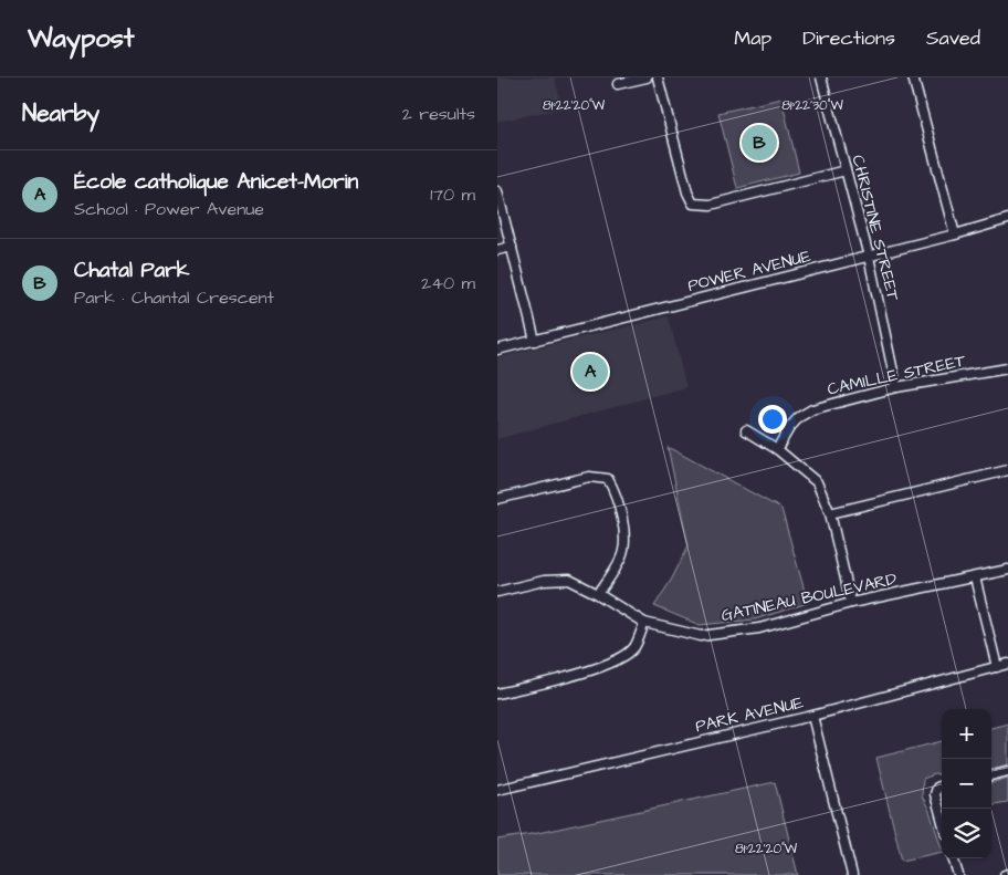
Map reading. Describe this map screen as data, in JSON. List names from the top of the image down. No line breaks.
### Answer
{"streets":{"street":["CHRISTINE STREET","POWER AVENUE","CAMILLE STREET","GATINEAU BOULEVARD","PARK AVENUE"]},"crossings":[["CHRISTINE STREET","POWER AVENUE"],["CHRISTINE STREET","CAMILLE STREET"]],"page":{"header":"Waypost","nav":["Map","Directions","Saved"],"heading":["Nearby","2 results"],"pins":["B","A"],"list":[{"mark":"A","name":"École catholique Anicet-Morin","note":"School · Power Avenue","value":"170 m"},{"mark":"B","name":"Chatal Park","note":"Park · Chantal Crescent","value":"240 m"}],"map_buttons":["+","−"]},"coordinates":["81°22'20\"W","81°22'30\"W"]}
